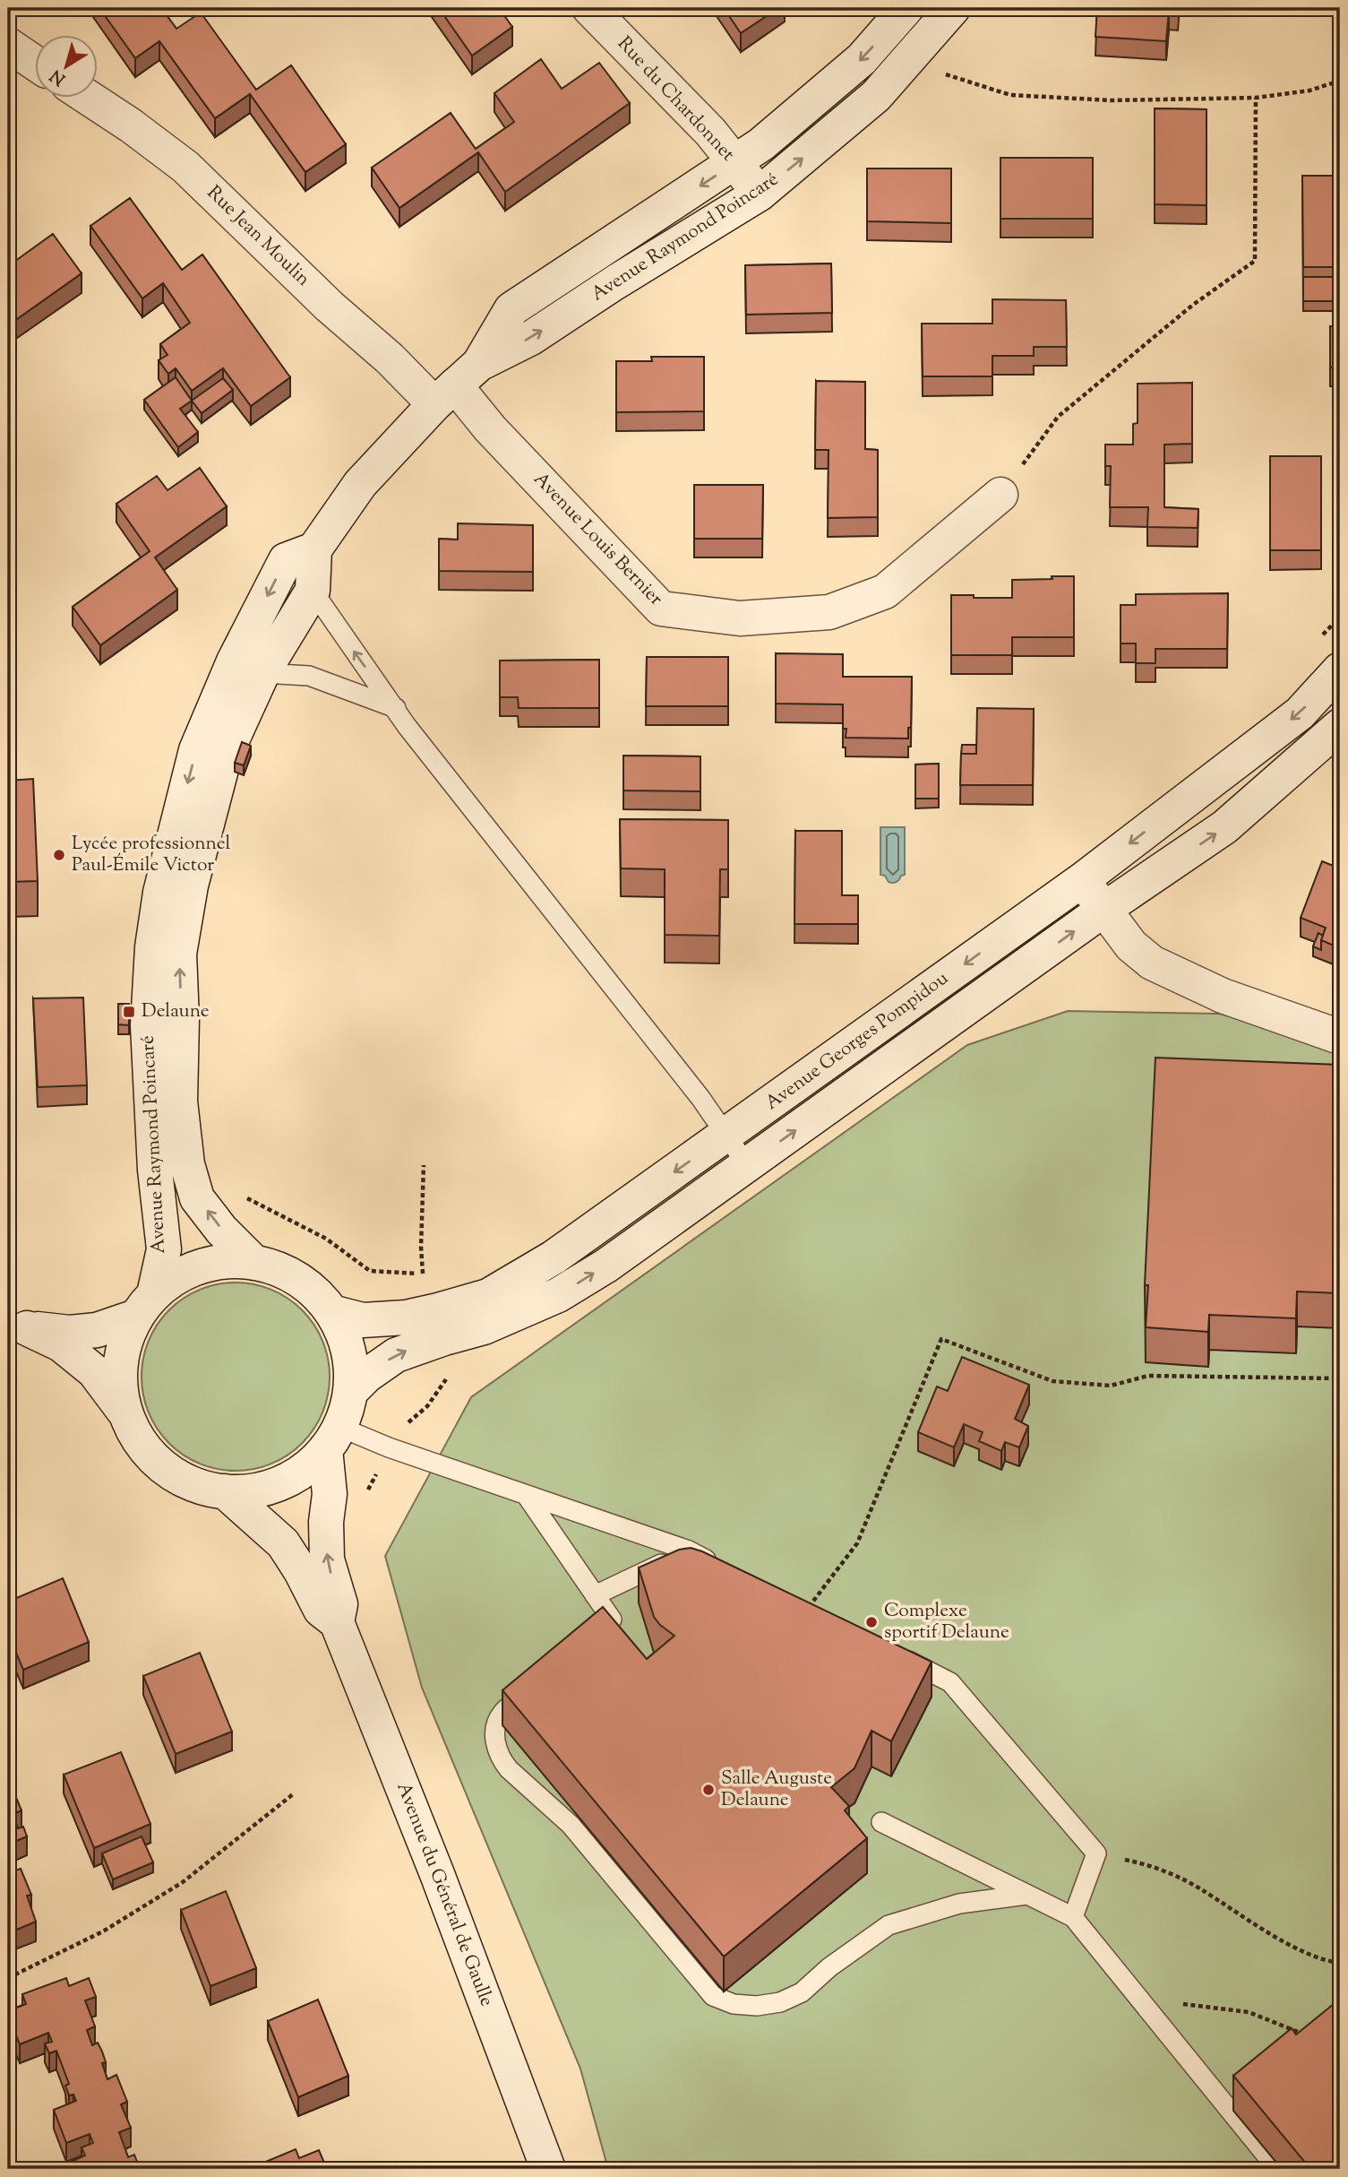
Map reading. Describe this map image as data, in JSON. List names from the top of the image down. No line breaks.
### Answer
{"streets":{"street":["Rue du Chardonnet","Rue Jean Moulin","Avenue Raymond Poincaré","Avenue Louis Bernier","Avenue Georges Pompidou","Avenue du Général de Gaulle"]},"crossings":[["Rue du Chardonnet","Avenue Raymond Poincaré"],["Rue Jean Moulin","Avenue Raymond Poincaré"],["Rue Jean Moulin","Avenue Louis Bernier"],["Avenue Raymond Poincaré","Avenue Louis Bernier"]],"places":{"other":["Lycée professionnel Paul-Émile Victor","Complexe sportif Delaune","Salle Auguste Delaune"],"transit":["Delaune"]},"north":"bottom left"}
